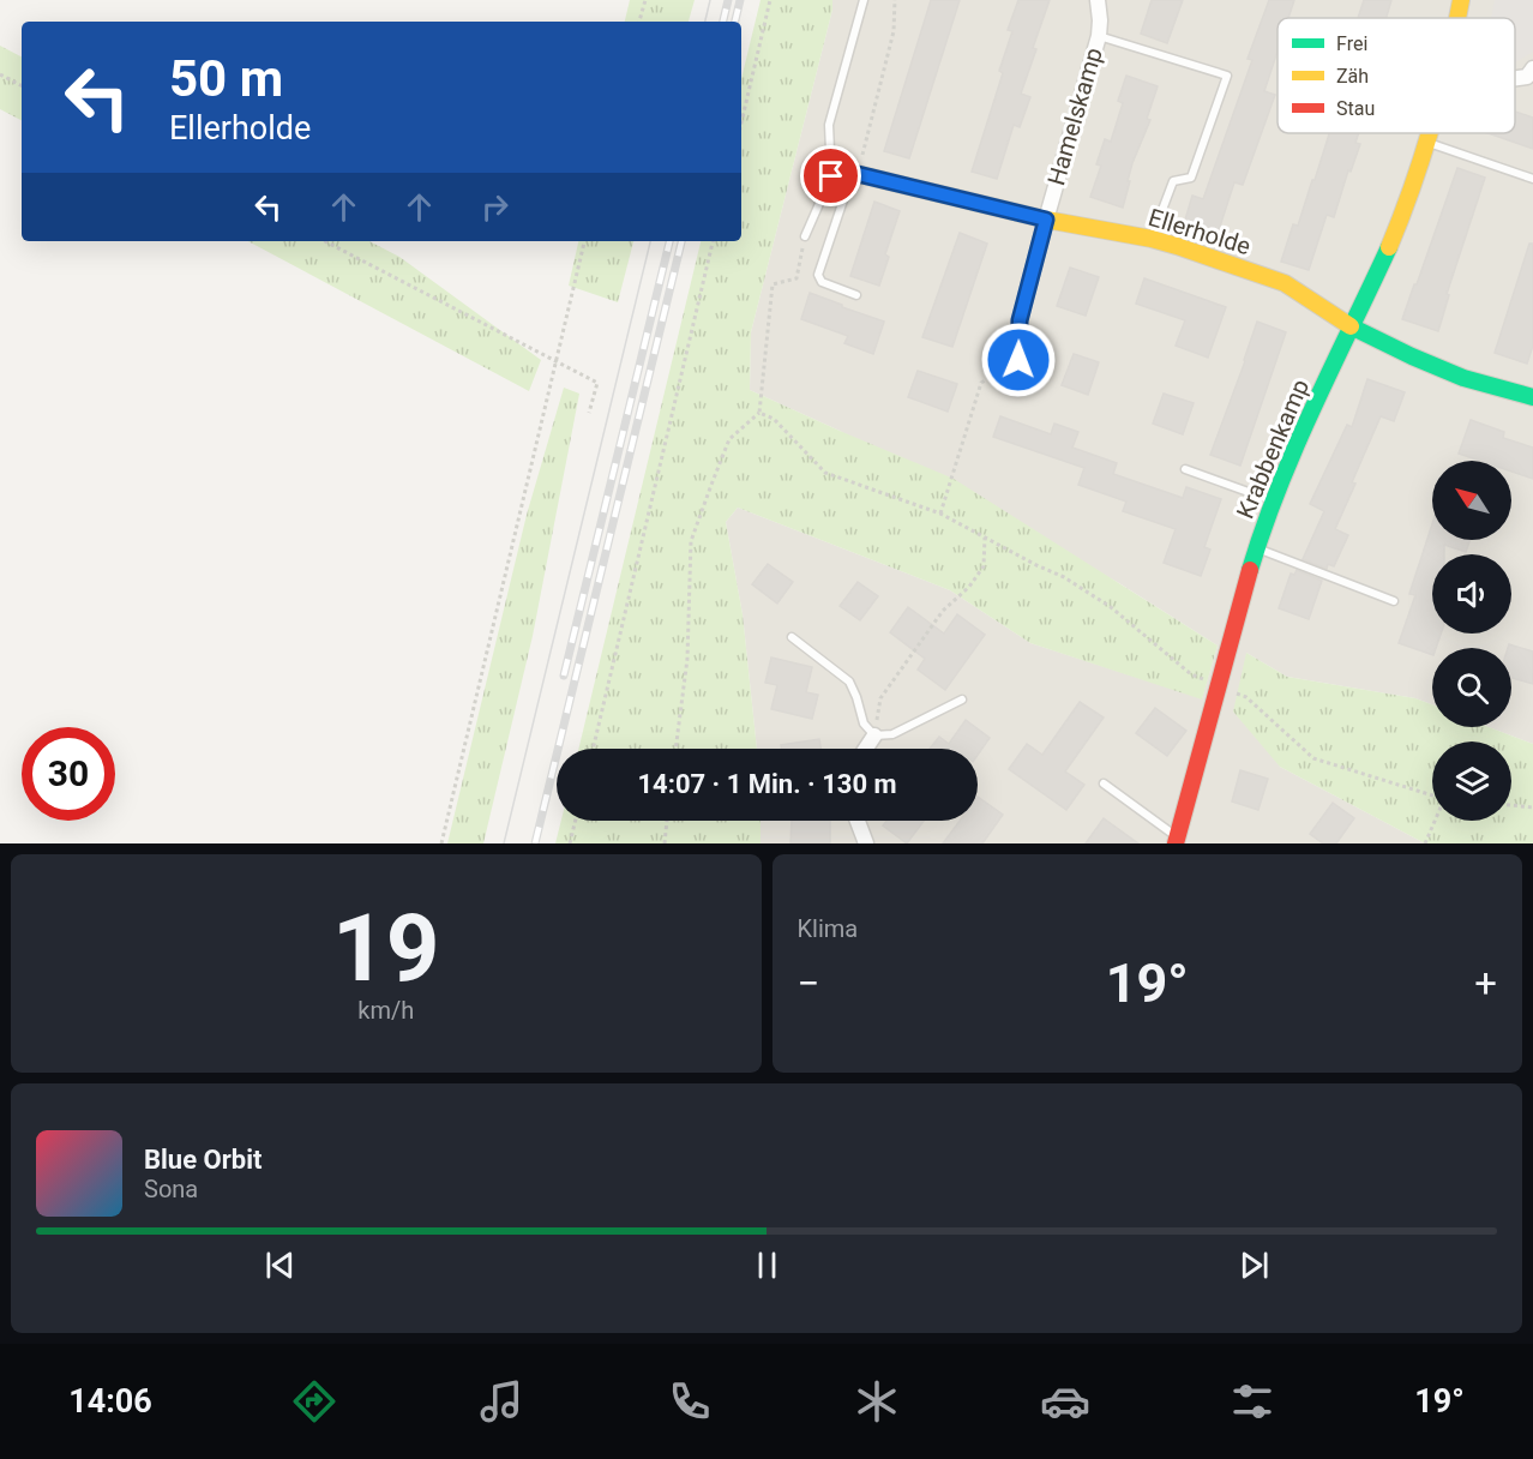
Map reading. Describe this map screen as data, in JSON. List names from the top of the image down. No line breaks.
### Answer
{"streets":{"street":["Hamelskamp","Ellerholde","Krabbenkamp"]},"crossings":[["Hamelskamp","Ellerholde"],["Ellerholde","Krabbenkamp"]],"legend":["Frei","Zäh","Stau"],"north":"top left","page":{"turn":["50 m","Ellerholde"],"limit":"30","trip":"14:07 · 1 Min. · 130 m","tile":[["19","km/h"],"Klima"],"heat":["−","19°","+"],"song":["Blue Orbit","Sona"],"tabs":["14:06","19°"]}}
